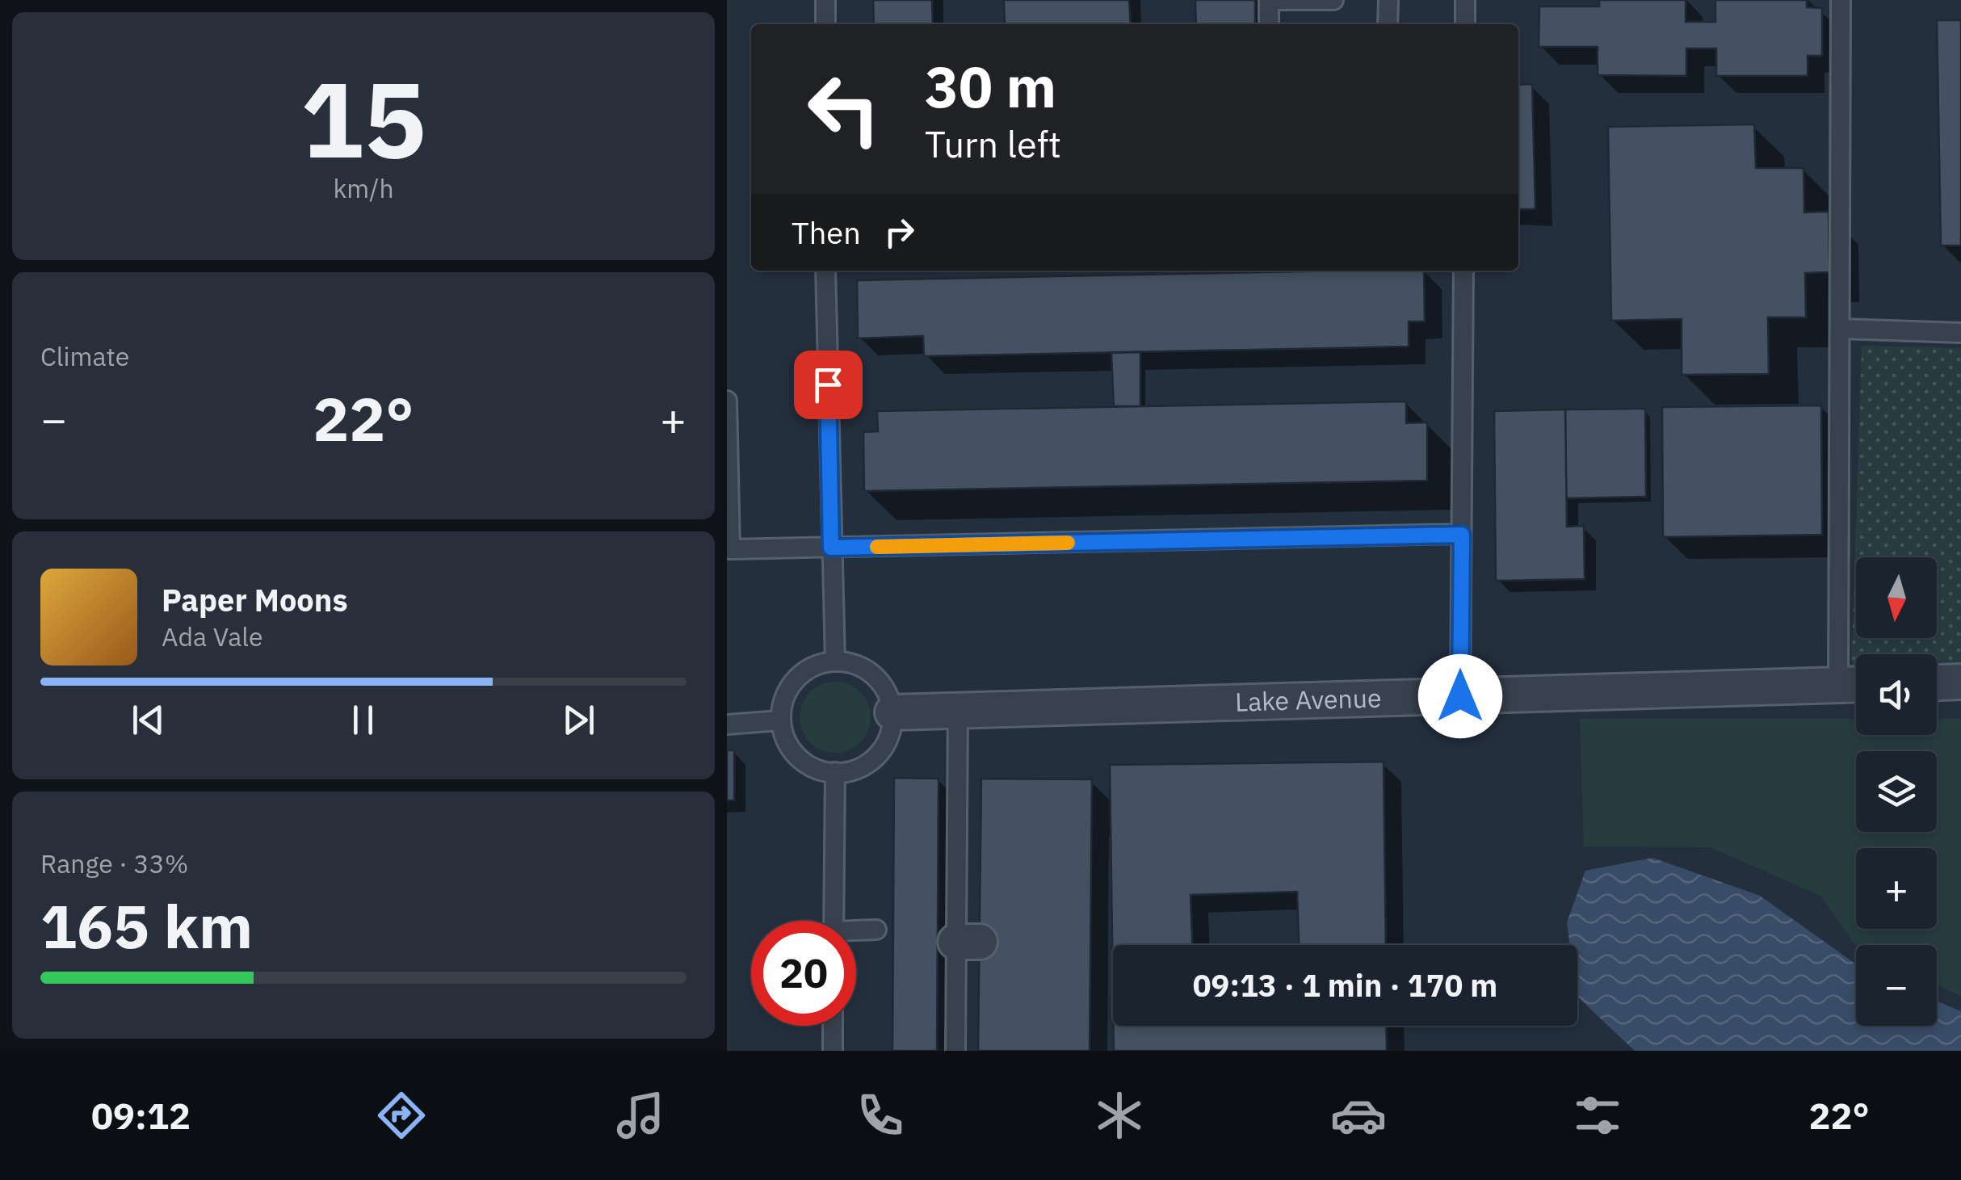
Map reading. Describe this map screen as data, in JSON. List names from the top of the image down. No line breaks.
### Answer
{"streets":{"street":["Lake Avenue"]},"north":"bottom","page":{"tile":[["15","km/h"],"Climate",["Range · 33%","165 km"]],"turn":["30 m","Turn left"],"then":"Then","heat":["−","22°","+"],"map_buttons":["+","−"],"song":["Paper Moons","Ada Vale"],"limit":"20","trip":"09:13 · 1 min · 170 m","tabs":["09:12","22°"]}}
